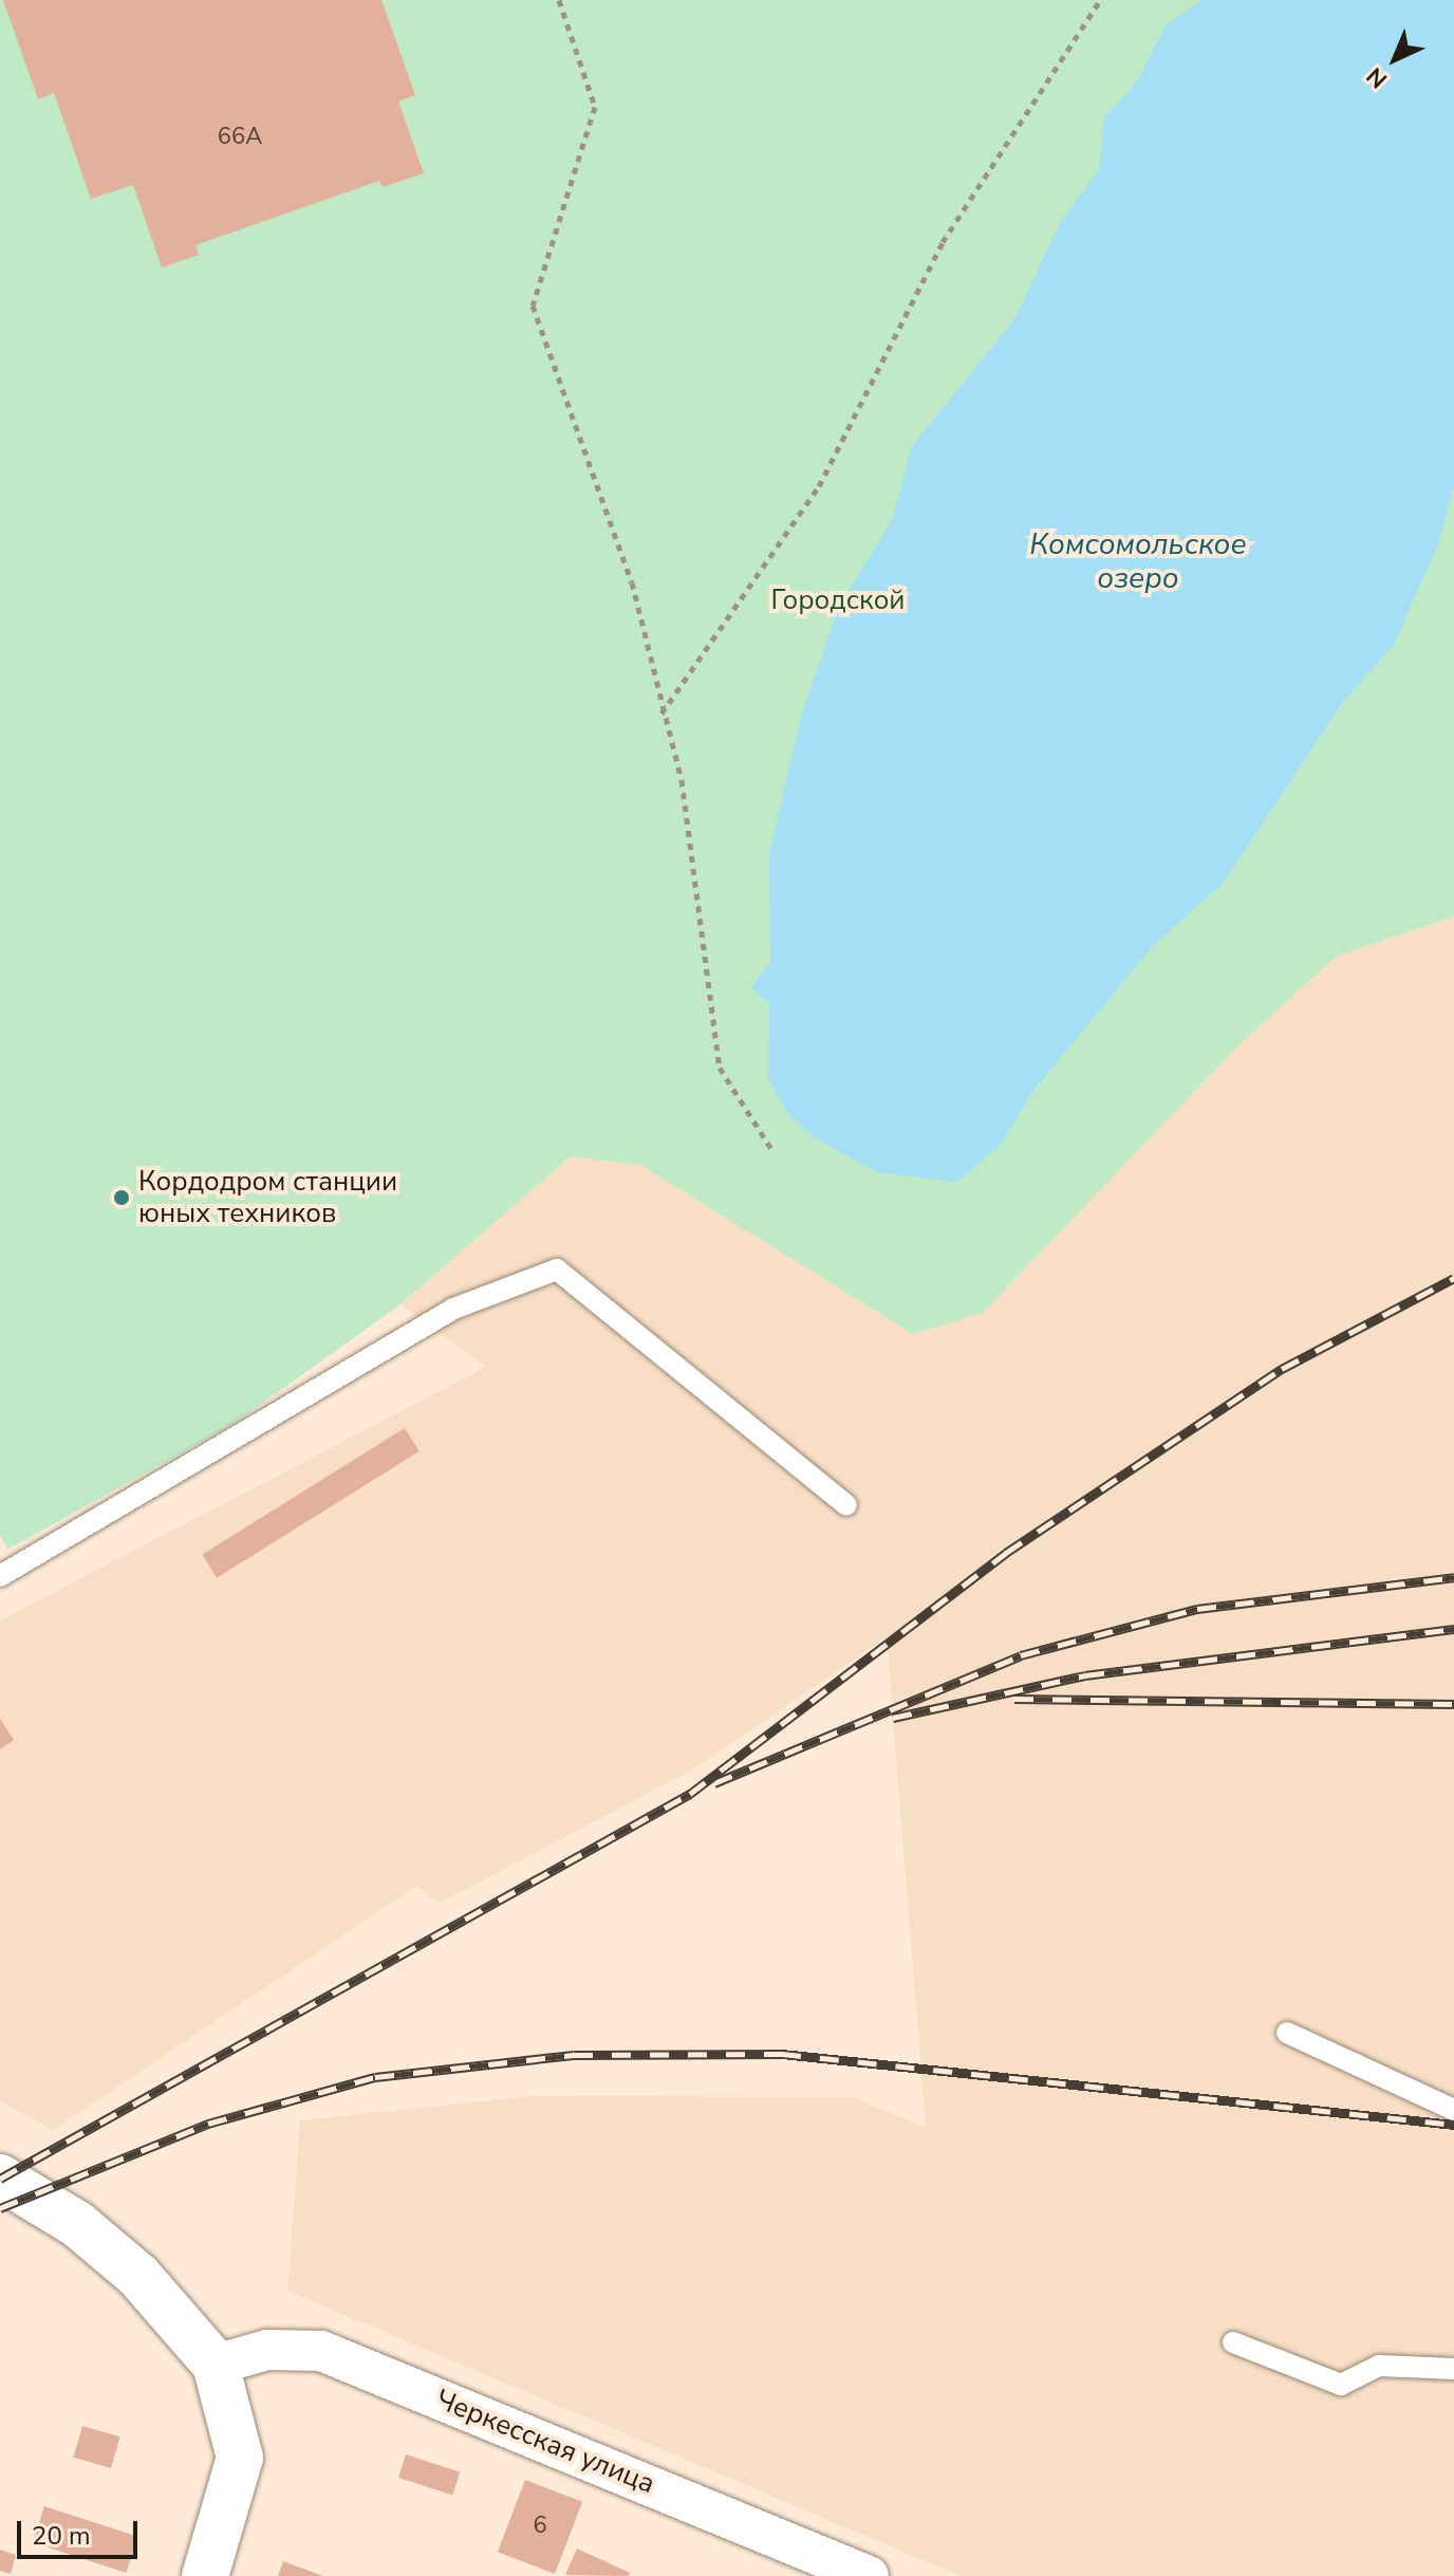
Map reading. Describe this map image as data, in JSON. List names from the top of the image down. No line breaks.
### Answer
{"streets":{"street":["Черкесская улица"]},"water":["Комсомольское озеро"],"parks":["Городской"],"places":["Кордодром станции юных техников"],"house_numbers":["66А","6"],"scale_bar":"20 m","north":"bottom left"}
